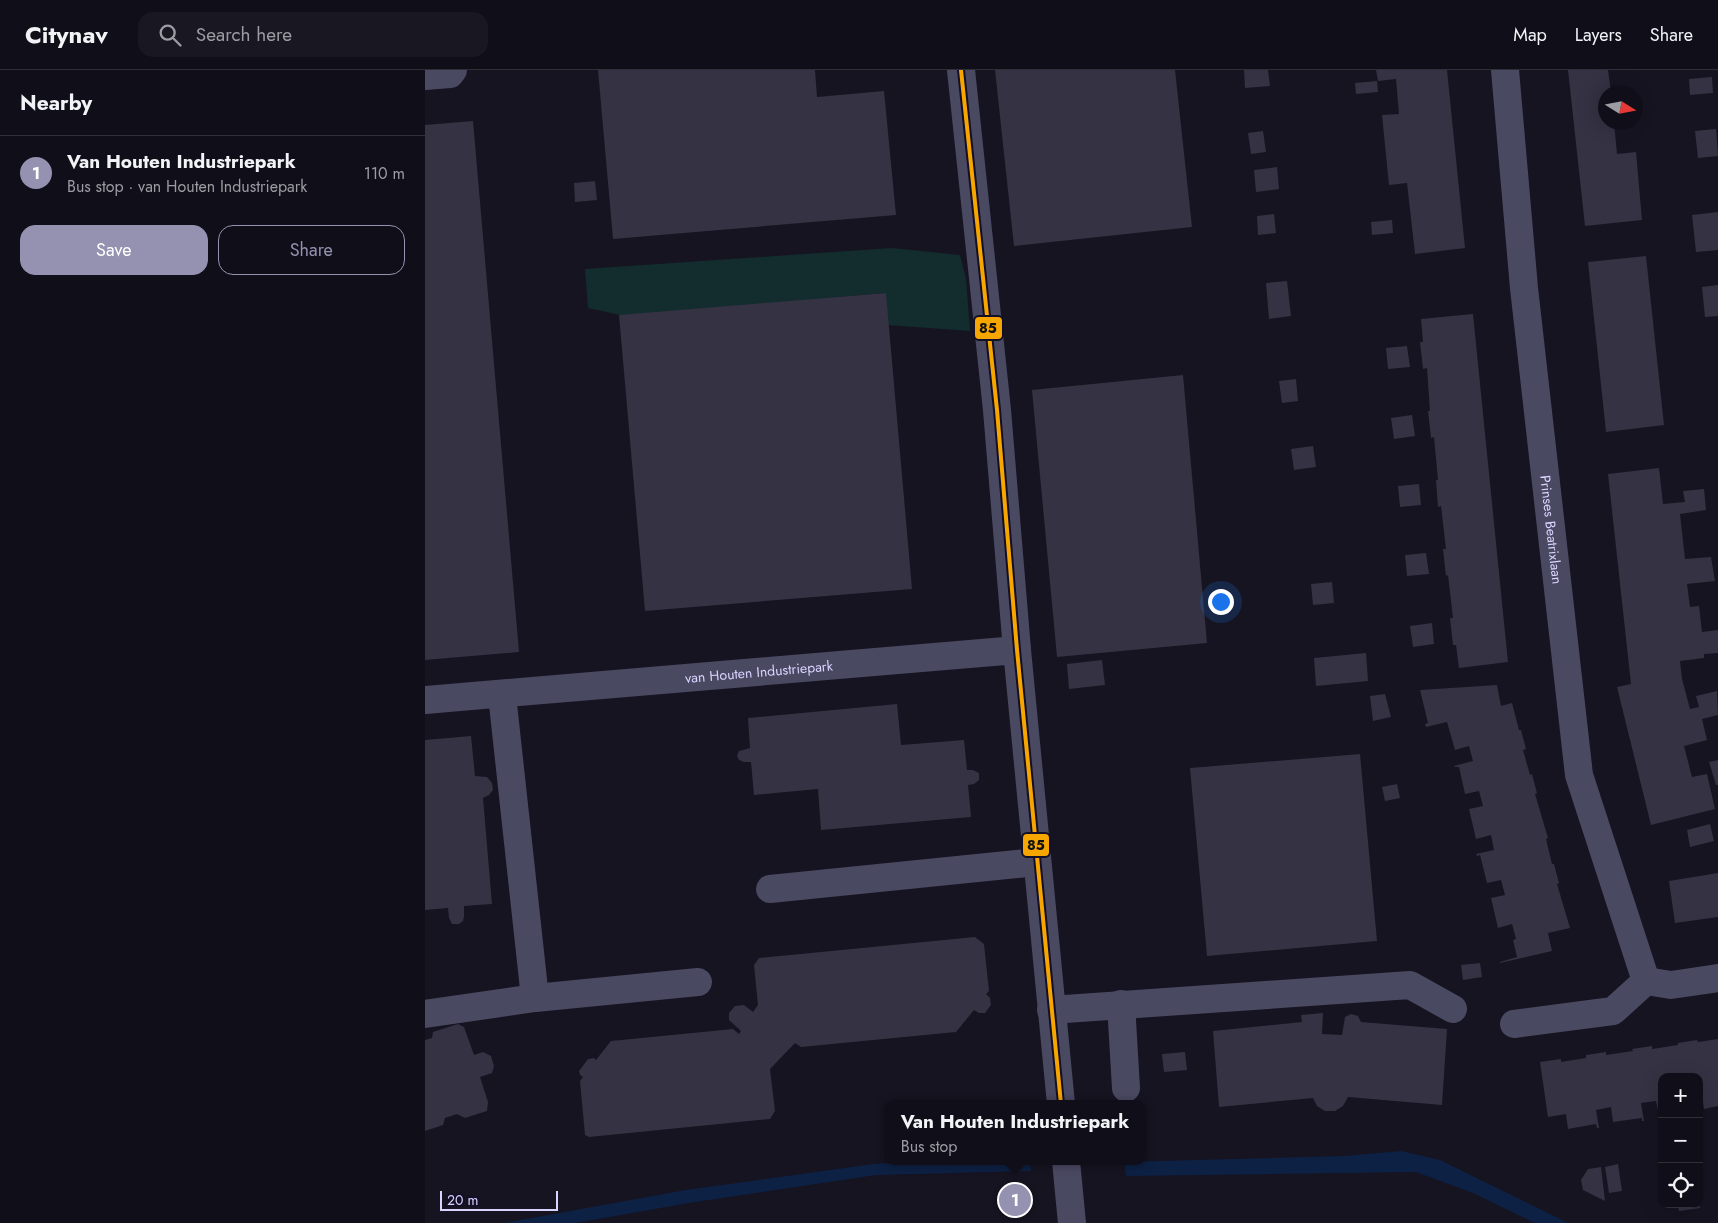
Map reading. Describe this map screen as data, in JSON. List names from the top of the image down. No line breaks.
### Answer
{"streets":{"street":["Prinses Beatrixlaan","van Houten Industriepark"]},"lines":["transit line 85"],"scale_bar":"20 m","north":"right","page":{"header":"Citynav","search":"Search here","nav":["Map","Layers","Share"],"heading":"Nearby","list":[{"mark":"1","name":"Van Houten Industriepark","note":"Bus stop · van Houten Industriepark","value":"110 m"}],"buttons":["Save","Share"],"map_buttons":["+","−"],"popup":["Van Houten Industriepark","Bus stop"],"pins":"1","scale":"20 m"}}
